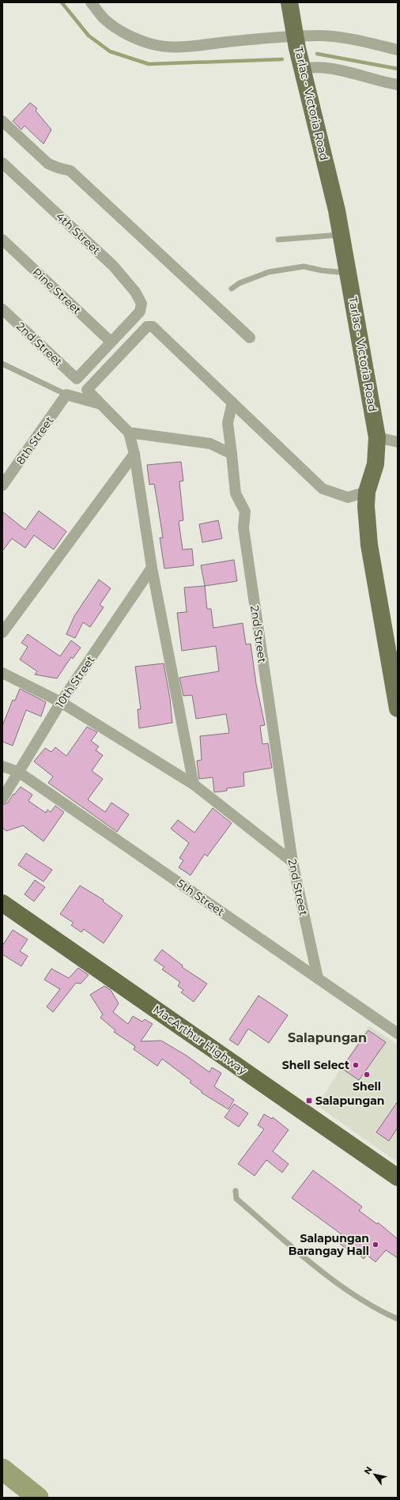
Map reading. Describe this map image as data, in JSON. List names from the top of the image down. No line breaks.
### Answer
{"streets":{"highway":["MacArthur Highway"],"main road":["Tarlac - Victoria Road"],"street":["4th Street","Pine Street","2nd Street","8th Street","10th Street","5th Street"]},"crossings":[["4th Street","Pine Street"],["4th Street","2nd Street"],["Pine Street","2nd Street"],["2nd Street","5th Street"],["10th Street","5th Street"]],"districts":["Salapungan"],"places":{"other":["Shell Select","Shell","Salapungan Barangay Hall"],"transit":["Salapungan"]},"north":"top left"}
